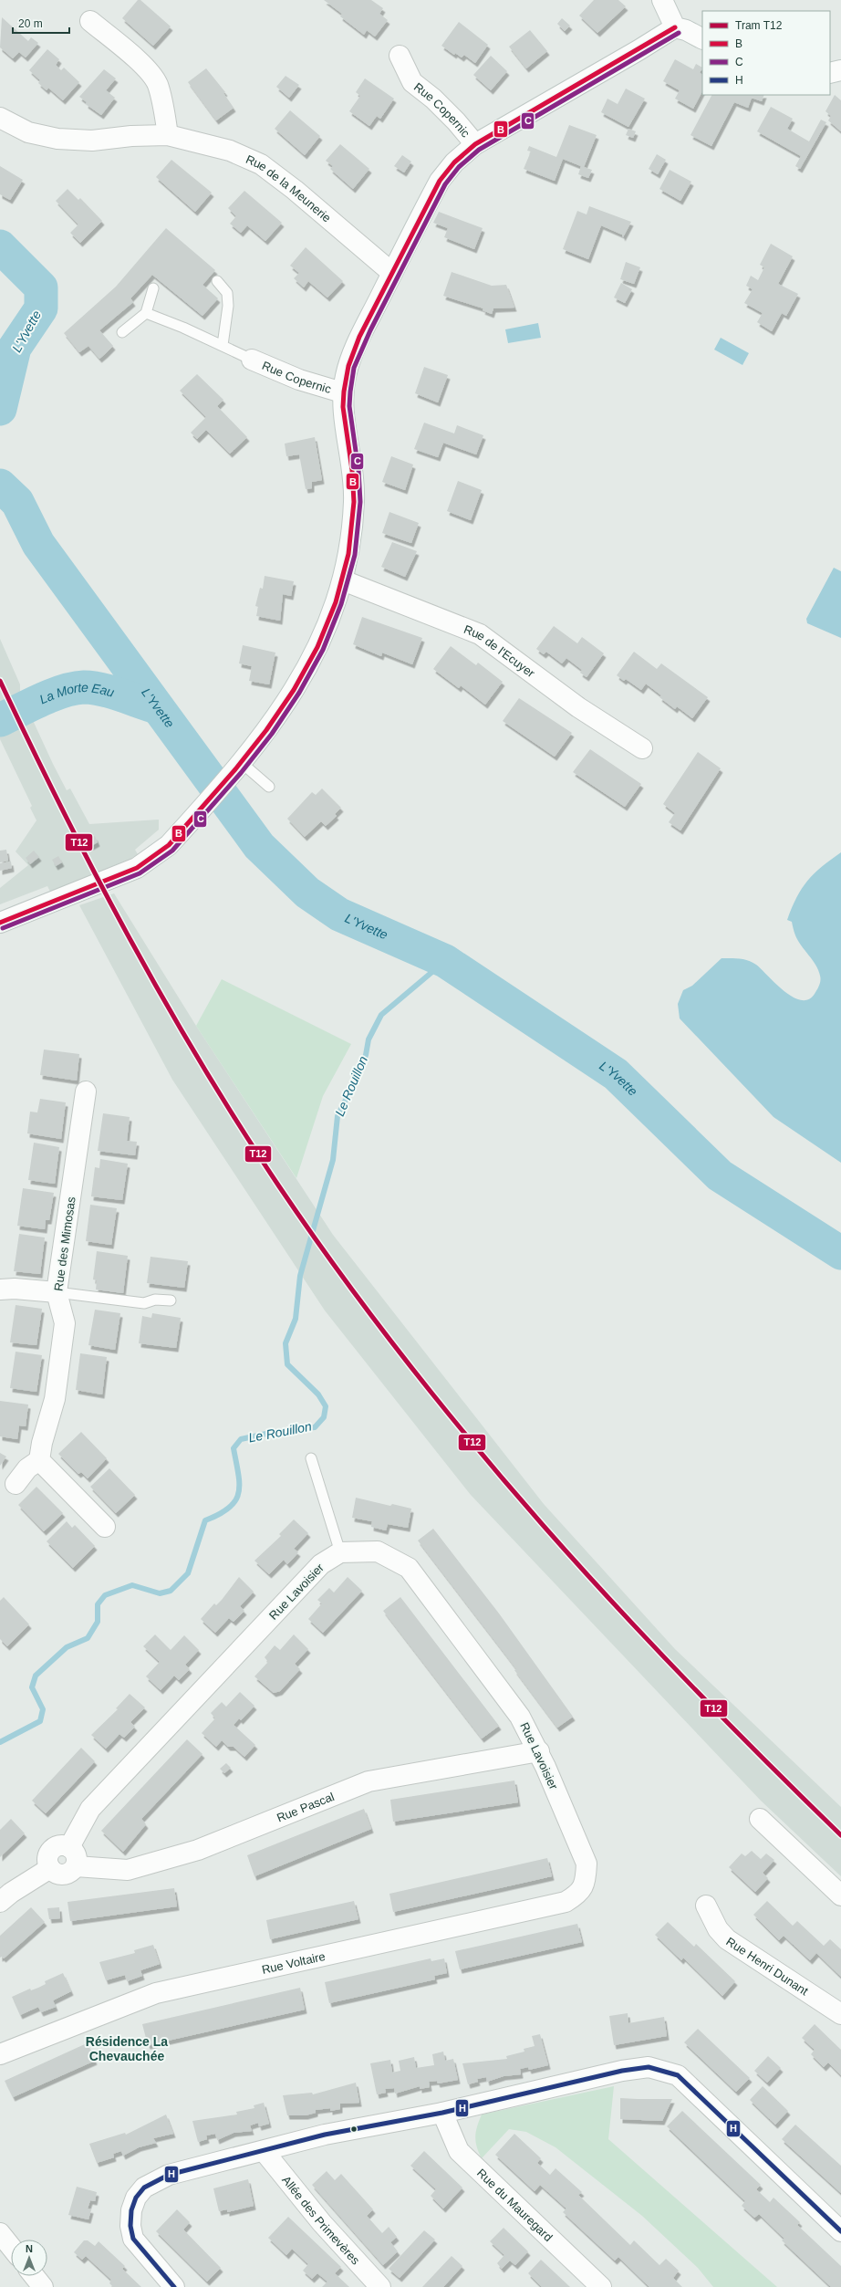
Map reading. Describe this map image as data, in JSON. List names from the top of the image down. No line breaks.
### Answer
{"streets":{"street":["Rue Copernic","Rue de la Meunerie","Rue de l'Ecuyer","Rue des Mimosas","Rue Lavoisier","Rue Pascal","Rue Voltaire","Rue Henri Dunant","Rue du Mauregard","Allée des Primevères"]},"crossings":[["Rue Copernic","Rue de la Meunerie"],["Rue Copernic","Rue de l'Ecuyer"],["Rue Lavoisier","Rue Pascal"],["Rue Lavoisier","Rue Voltaire"]],"districts":["Résidence La Chevauchée"],"water":["L'Yvette","La Morte Eau","Le Rouillon"],"lines":["transit line B","transit line C","tram line T12","transit line H"],"legend":["Tram T12","B","C","H"],"scale_bar":"20 m","north":"top"}
